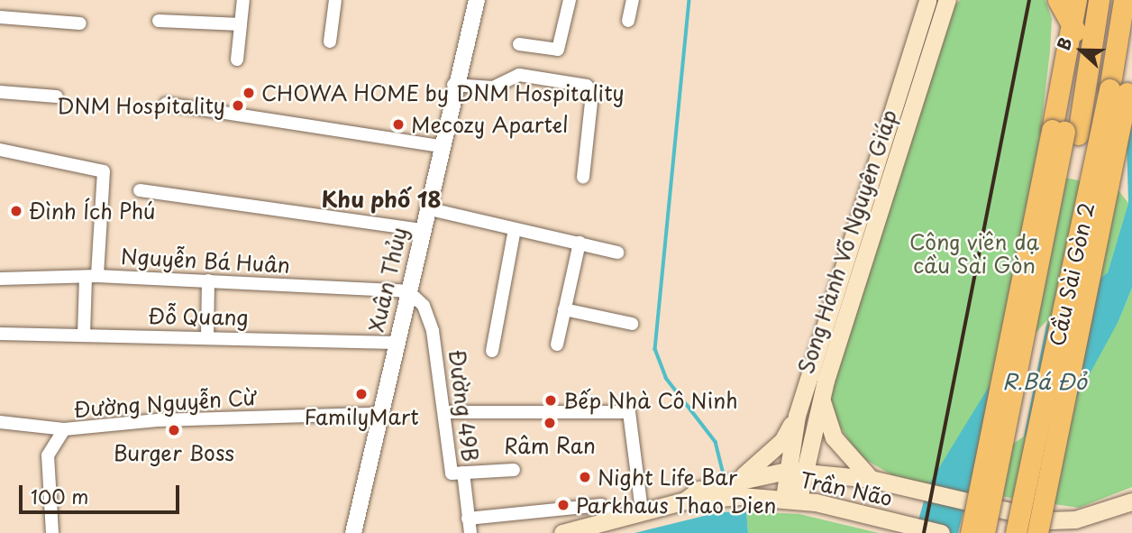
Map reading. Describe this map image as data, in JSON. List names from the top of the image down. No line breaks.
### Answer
{"streets":{"main road":["Song Hành Võ Nguyên Giáp","Cầu Sài Gòn 2","Trần Não"],"street":["Nguyễn Bá Huân","Xuân Thủy","Đỗ Quang","Đường Nguyễn Cừ","Đường 49B"]},"crossings":[["Song Hành Võ Nguyên Giáp","Trần Não"],["Nguyễn Bá Huân","Xuân Thủy"],["Nguyễn Bá Huân","Đường 49B"],["Xuân Thủy","Đỗ Quang"],["Xuân Thủy","Đường Nguyễn Cừ"],["Xuân Thủy","Đường 49B"]],"districts":["Khu phố 18"],"water":["R.Bá Đỏ"],"parks":["Công viên dạ cầu Sài Gòn"],"places":["CHOWA HOME by DNM Hospitality","DNM Hospitality","Mecozy Apartel","Đình Ích Phú","FamilyMart","Bếp Nhà Cô Ninh","Râm Ran","Burger Boss","Night Life Bar","Parkhaus Thao Dien"],"scale_bar":"100 m","north":"left"}
